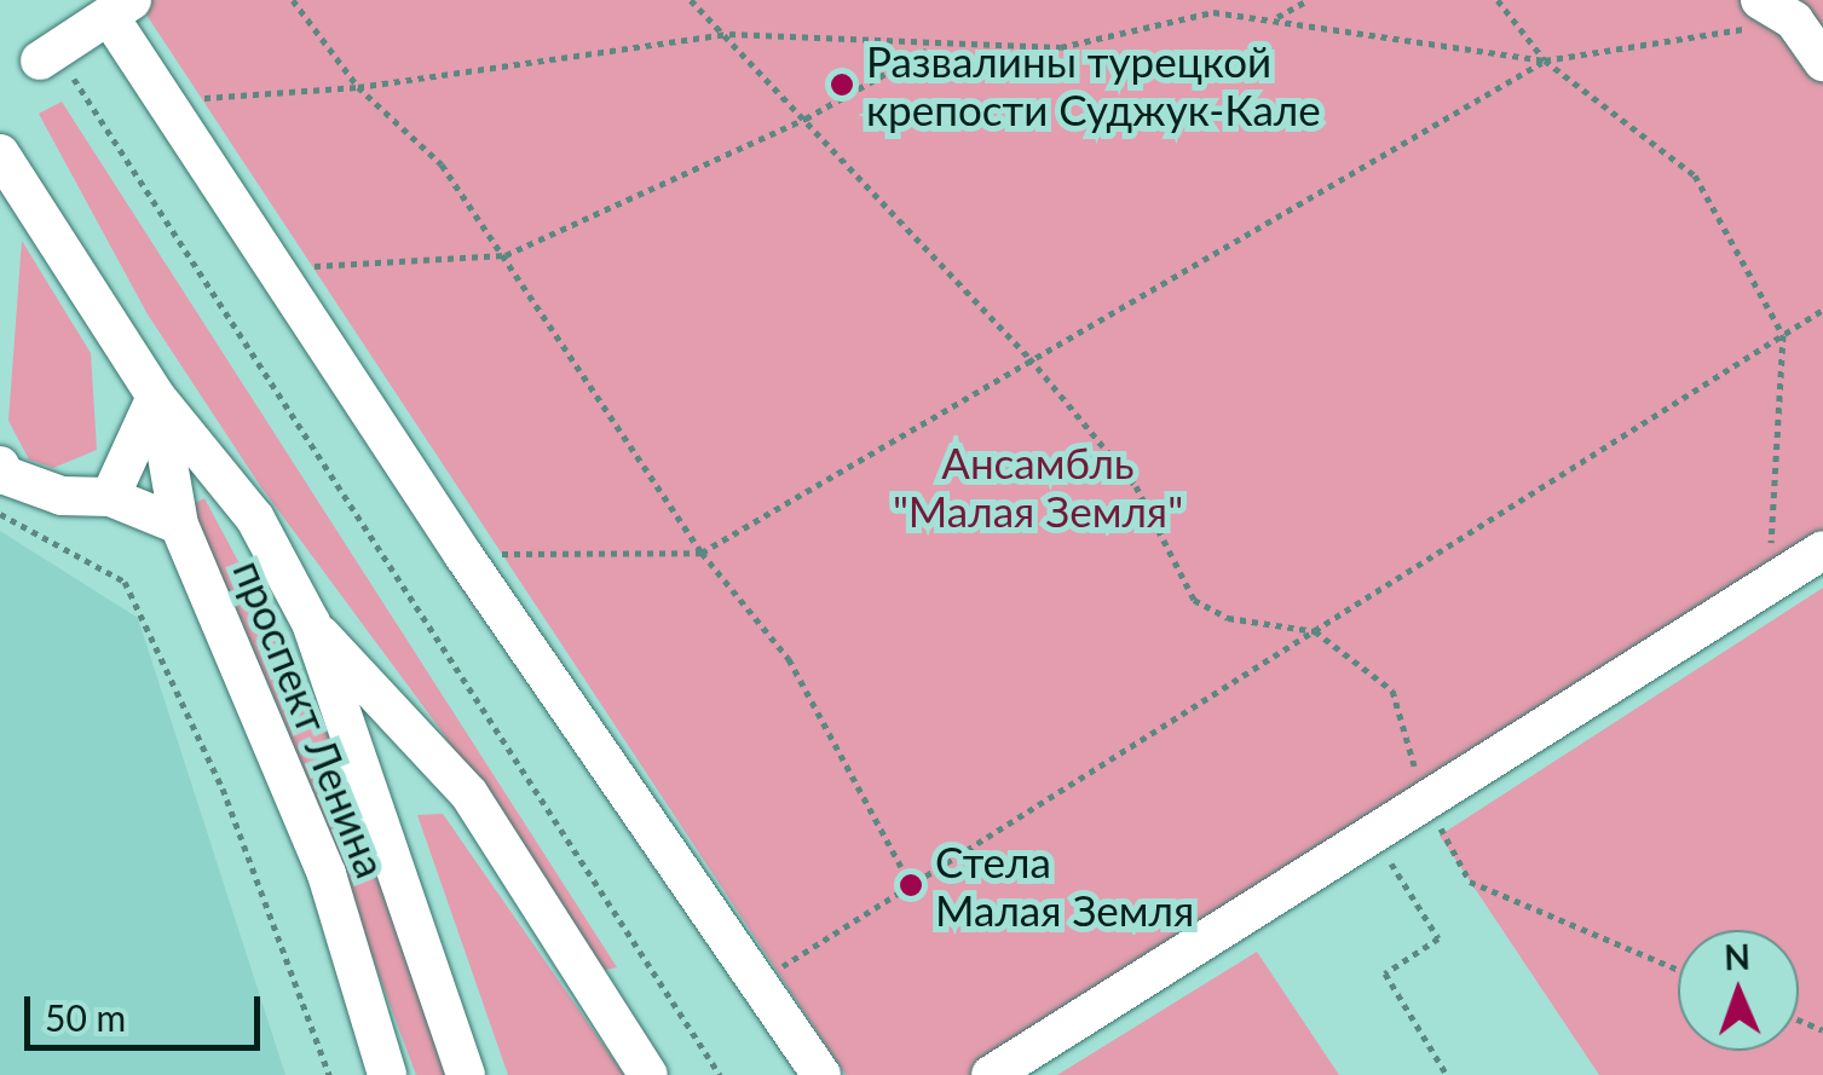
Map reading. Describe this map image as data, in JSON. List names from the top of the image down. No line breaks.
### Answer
{"streets":{"street":["проспект Ленина"]},"parks":["Ансамбль \"Малая Земля\""],"places":["Развалины турецкой крепости Суджук-Кале","Стела Малая Земля"],"scale_bar":"50 m","north":"top"}
